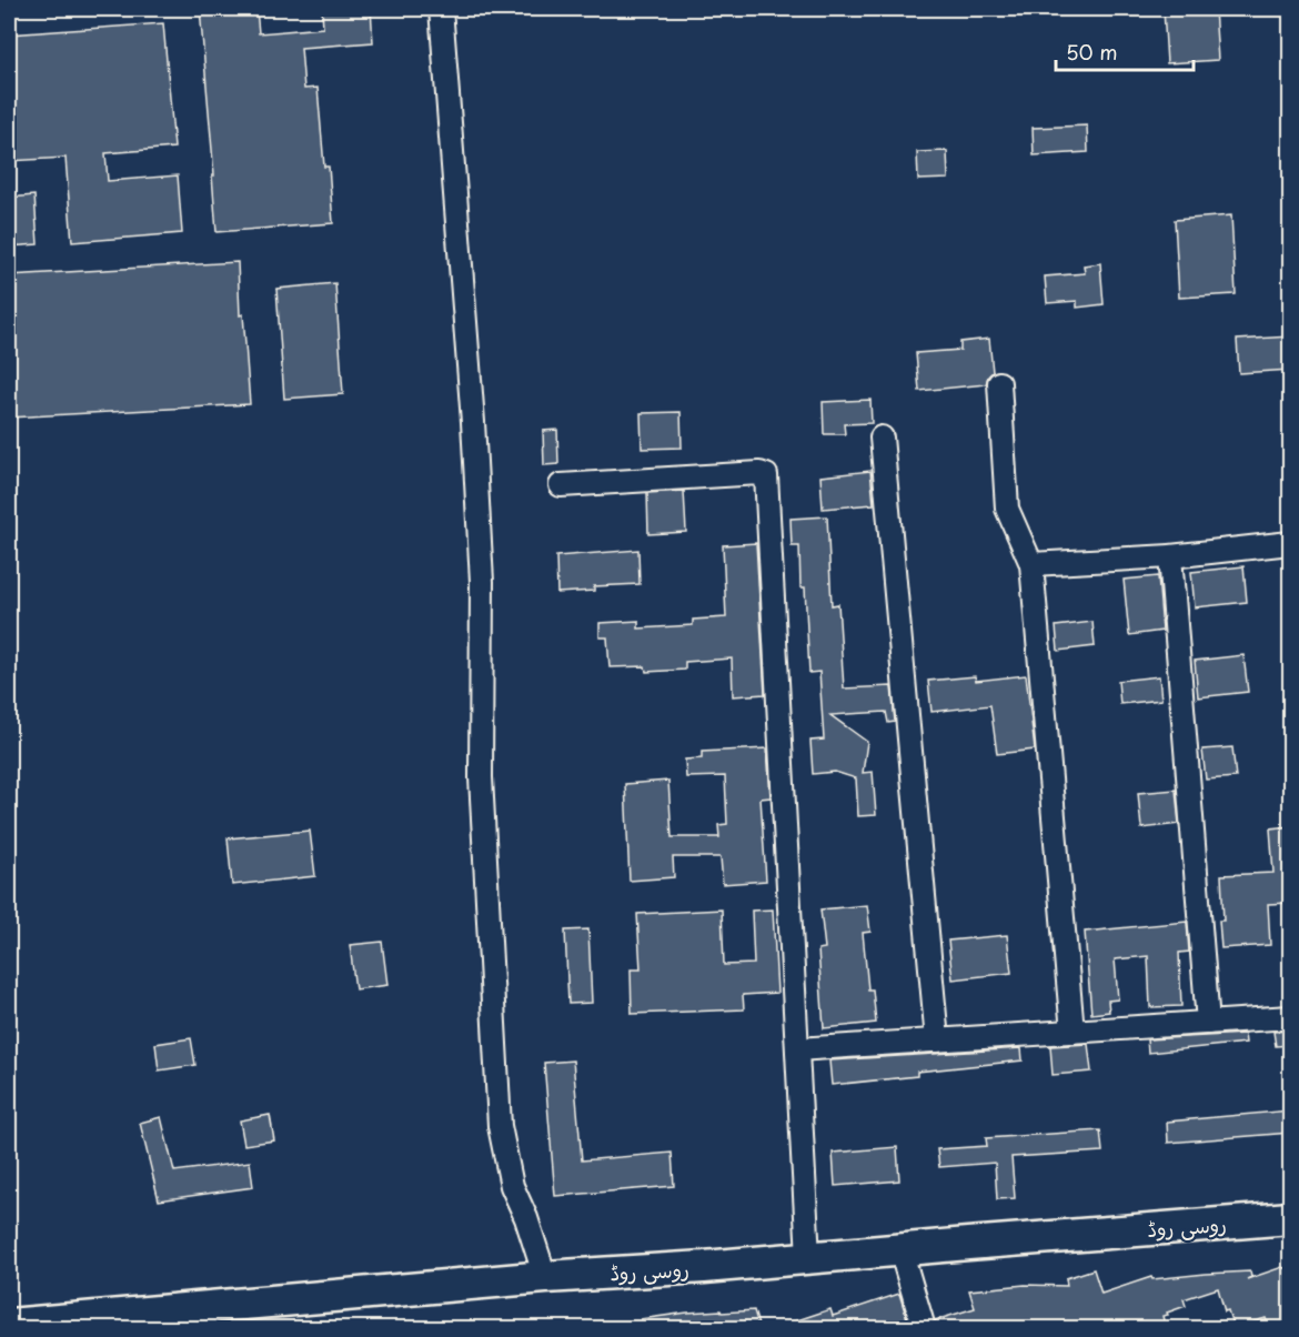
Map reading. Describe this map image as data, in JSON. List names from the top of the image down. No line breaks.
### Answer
{"streets":{"main road":["روسی روڈ"]},"scale_bar":"50 m"}
